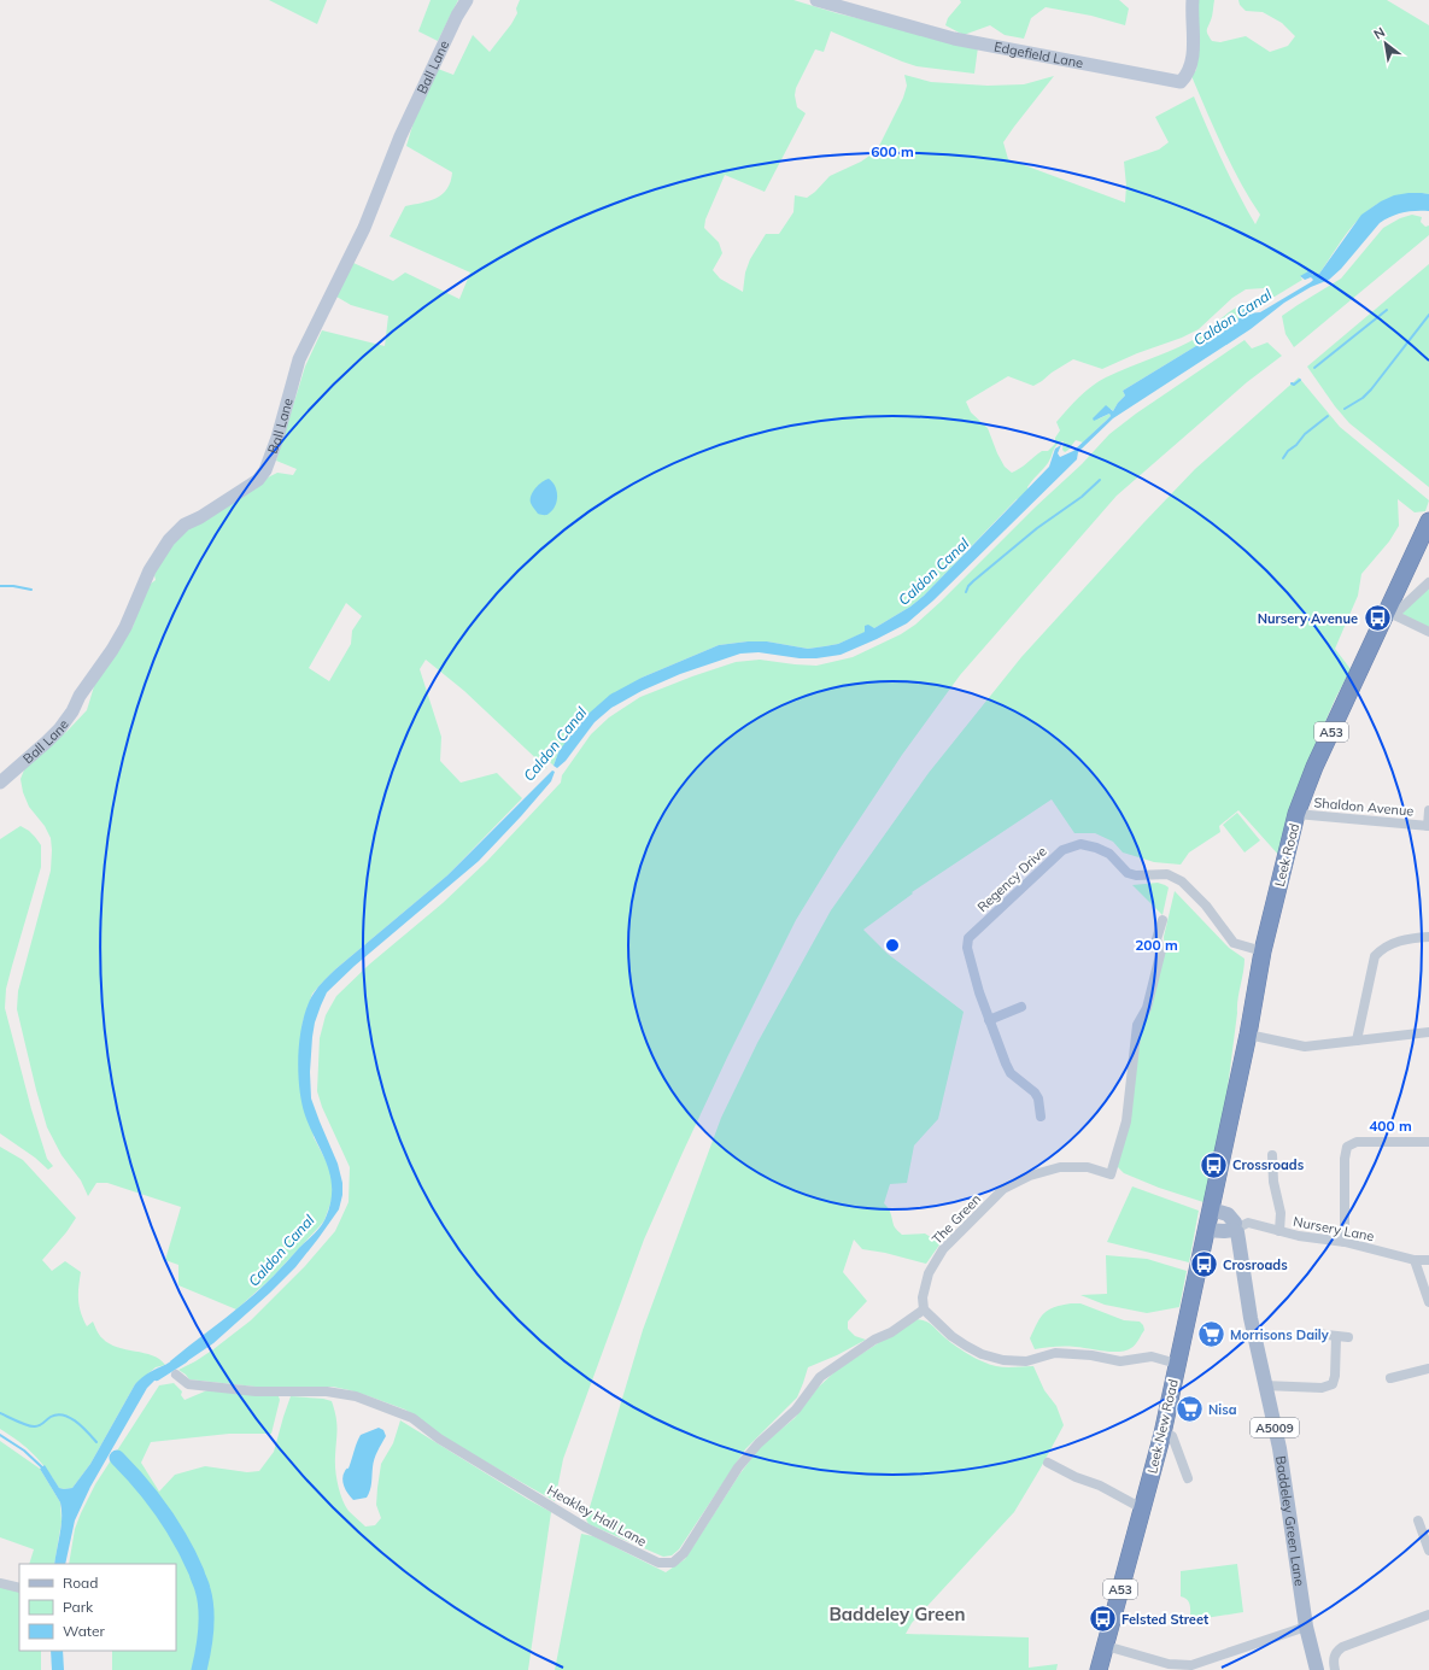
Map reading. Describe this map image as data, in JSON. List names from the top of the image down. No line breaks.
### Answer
{"streets":{"highway":["A53","Leek Road","Leek New Road"],"main road":["A5009","Baddeley Green Lane"],"street":["Edgefield Lane","Ball Lane","Shaldon Avenue","Regency Drive","The Green","Nursery Lane","Heakley Hall Lane"]},"crossings":[["Shaldon Avenue","Leek Road"],["Leek Road","Regency Drive"],["Leek Road","Leek New Road"],["Leek Road","Baddeley Green Lane"],["The Green","Heakley Hall Lane"],["Nursery Lane","Baddeley Green Lane"],["Leek New Road","Baddeley Green Lane"]],"districts":["Baddeley Green"],"water":["Caldon Canal"],"places":{"bus stop":["Nursery Avenue","Crossroads","Crosroads","Felsted Street"],"supermarket":["Morrisons Daily","Nisa"]},"legend":["Road","Park","Water"],"north":"top left","rings":["600 m","200 m","400 m"]}
